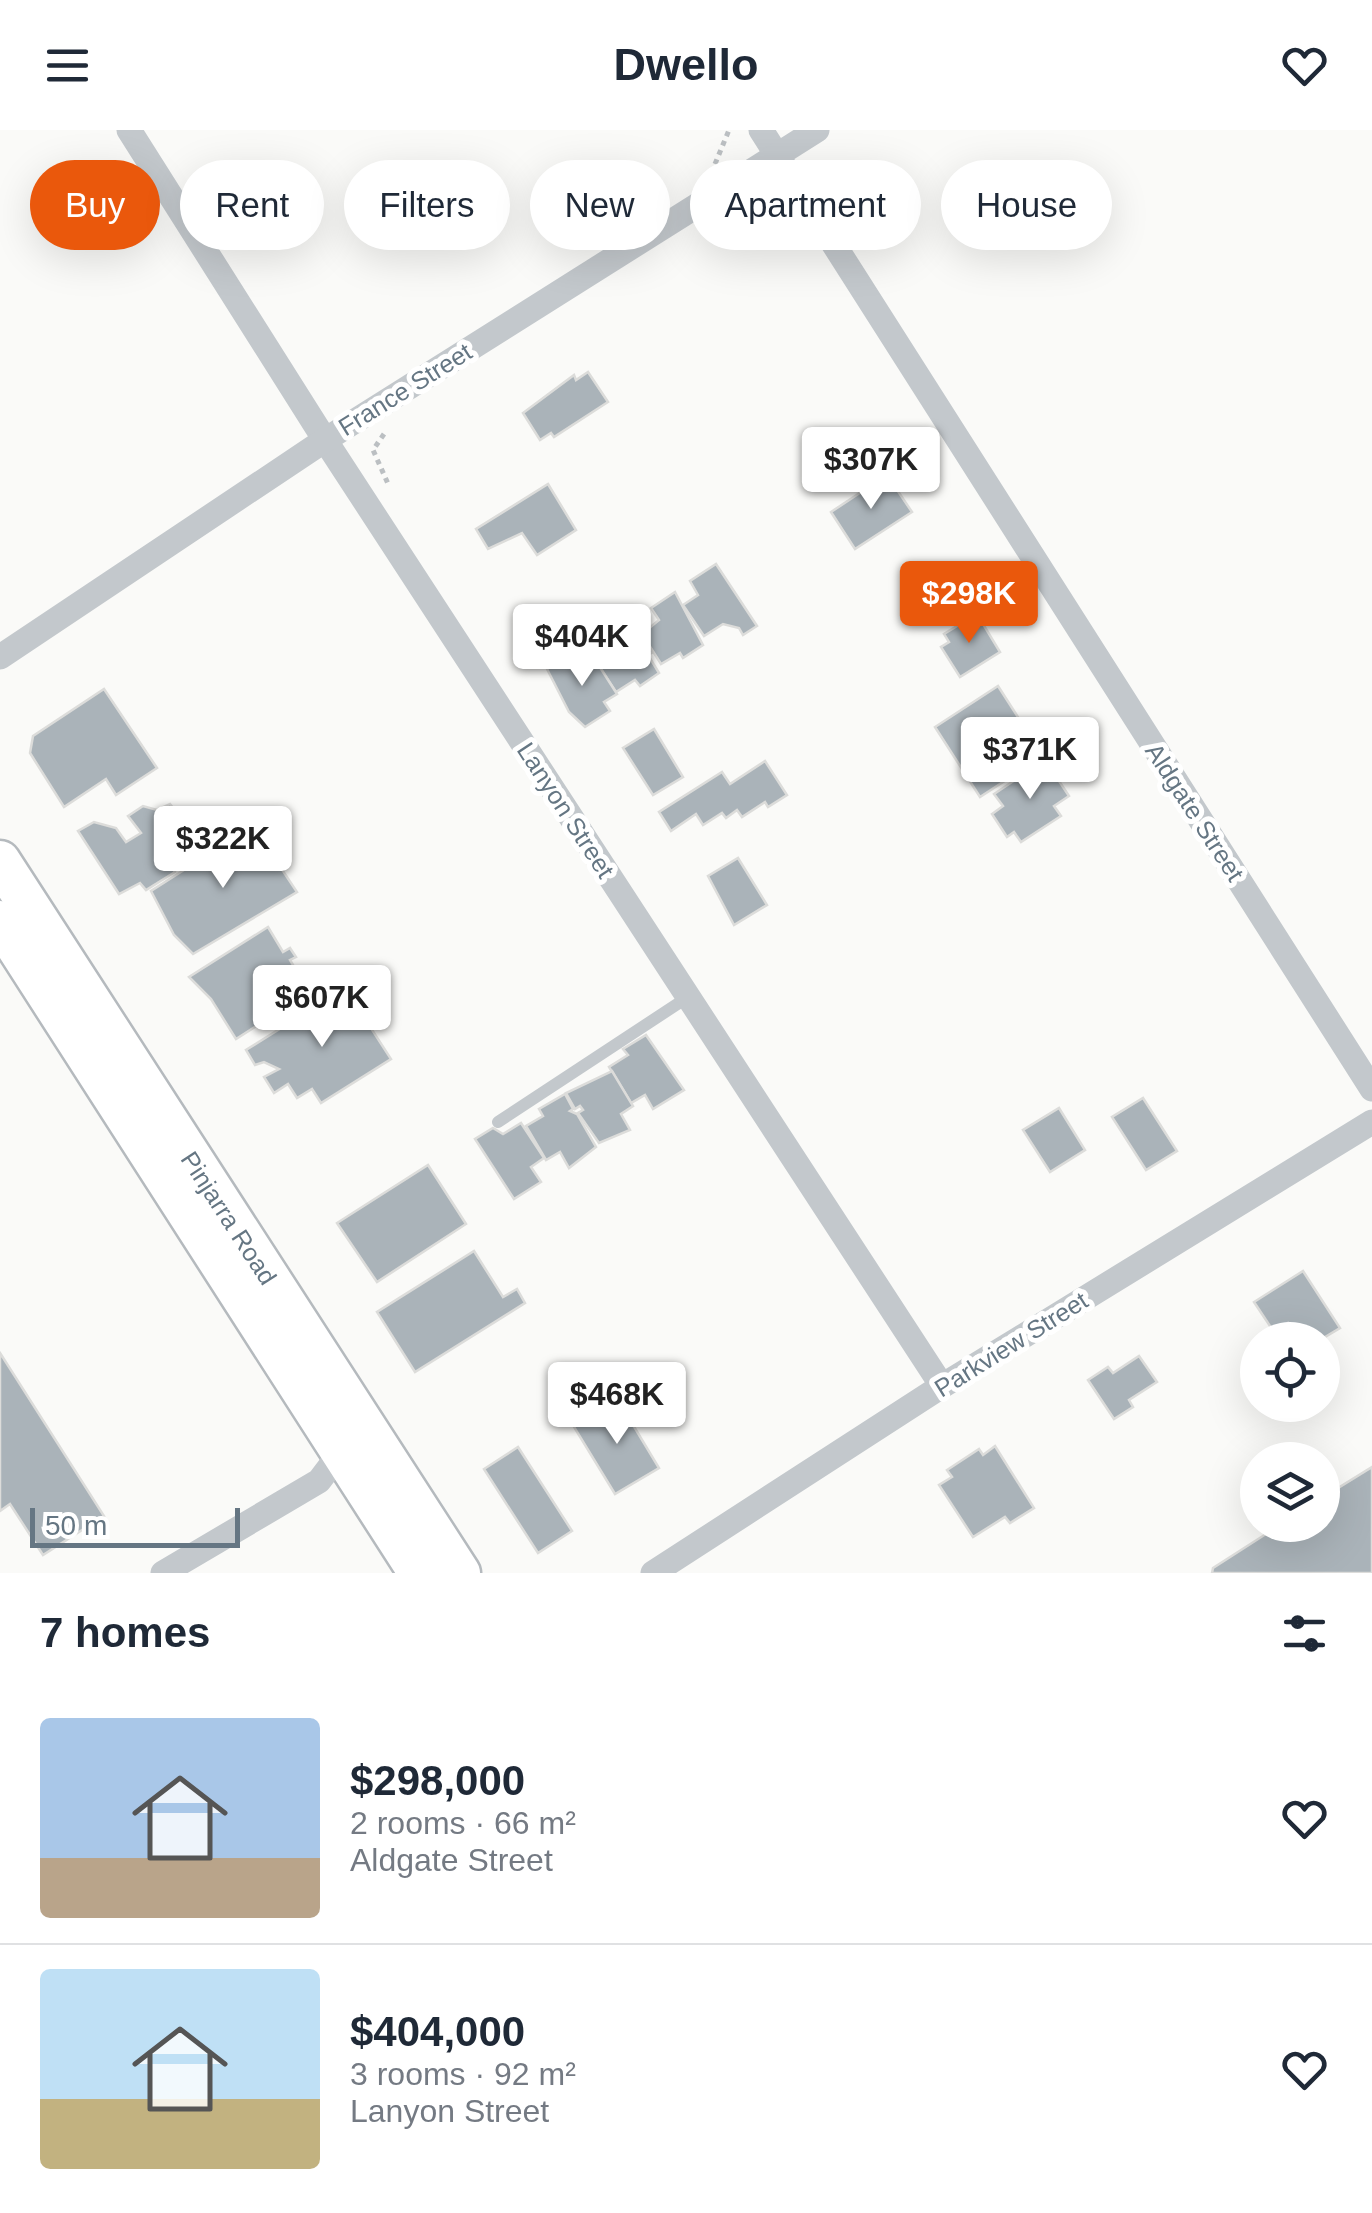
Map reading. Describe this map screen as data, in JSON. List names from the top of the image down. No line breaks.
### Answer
{"streets":{"main road":["Pinjarra Road"],"street":["France Street","Lanyon Street","Aldgate Street","Parkview Street"]},"crossings":[["France Street","Lanyon Street"],["France Street","Aldgate Street"],["Lanyon Street","Parkview Street"]],"scale_bar":"50 m","page":{"header":"Dwello","chip":["Buy","Rent","Filters","New","Apartment","House"],"price":["$307K","$298K","$404K","$371K","$322K","$607K","$468K"],"scale":"50 m","heading":"7 homes","list":[{"name":"$298,000","note":"2 rooms · 66 m² · Aldgate Street"},{"name":"$404,000","note":"3 rooms · 92 m² · Lanyon Street"}]}}
